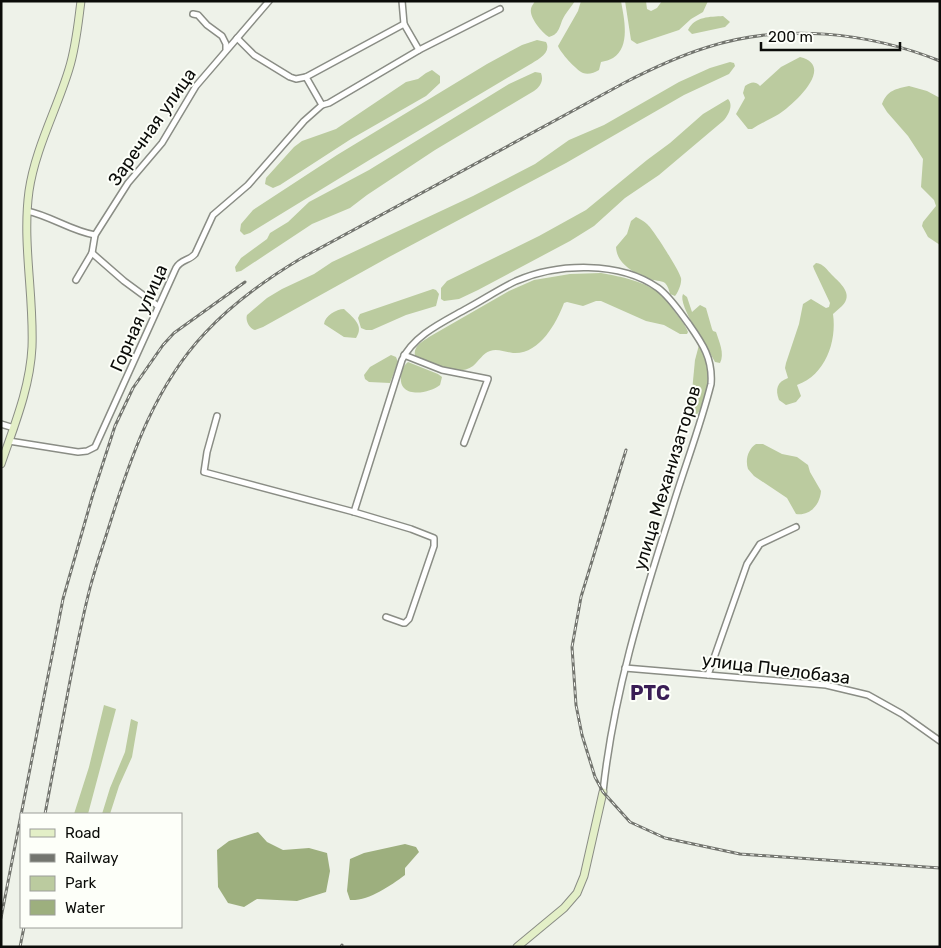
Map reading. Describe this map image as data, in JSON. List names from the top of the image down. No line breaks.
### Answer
{"streets":{"street":["Заречная улица","Горная улица","улица Механизаторов","улица Пчелобаза"]},"crossings":[["улица Механизаторов","улица Пчелобаза"]],"districts":["РТС"],"legend":["Road","Railway","Park","Water"],"scale_bar":"200 m"}
